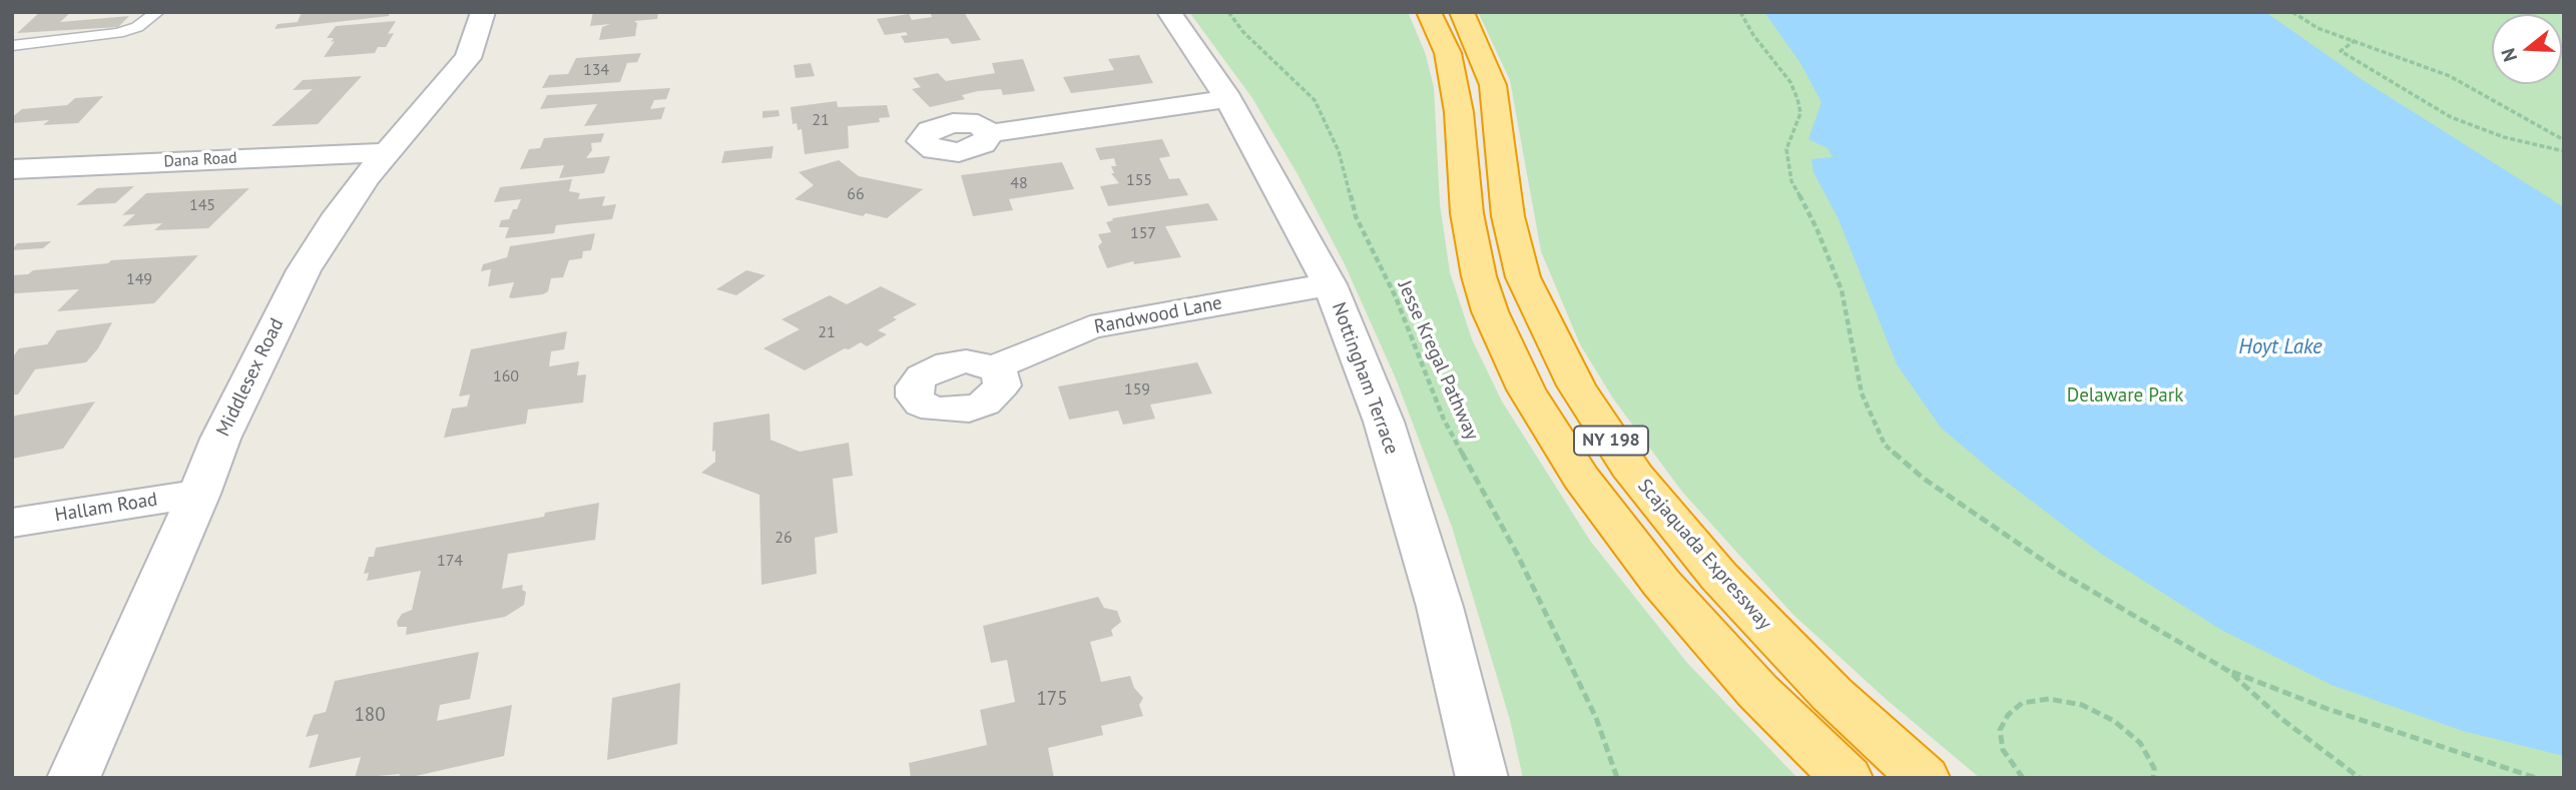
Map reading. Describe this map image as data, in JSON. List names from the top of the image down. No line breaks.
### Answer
{"streets":{"highway":["NY 198","Scajaquada Expressway"],"street":["Dana Road","Randwood Lane","Middlesex Road","Nottingham Terrace","Hallam Road"],"path":["Jesse Kregal Pathway"]},"crossings":[["Dana Road","Middlesex Road"],["Randwood Lane","Nottingham Terrace"],["Middlesex Road","Hallam Road"]],"water":["Hoyt Lake"],"parks":["Delaware Park"],"house_numbers":["134","21","155","48","66","145","157","149","21","160","159","26","174","175","180"],"north":"left"}
